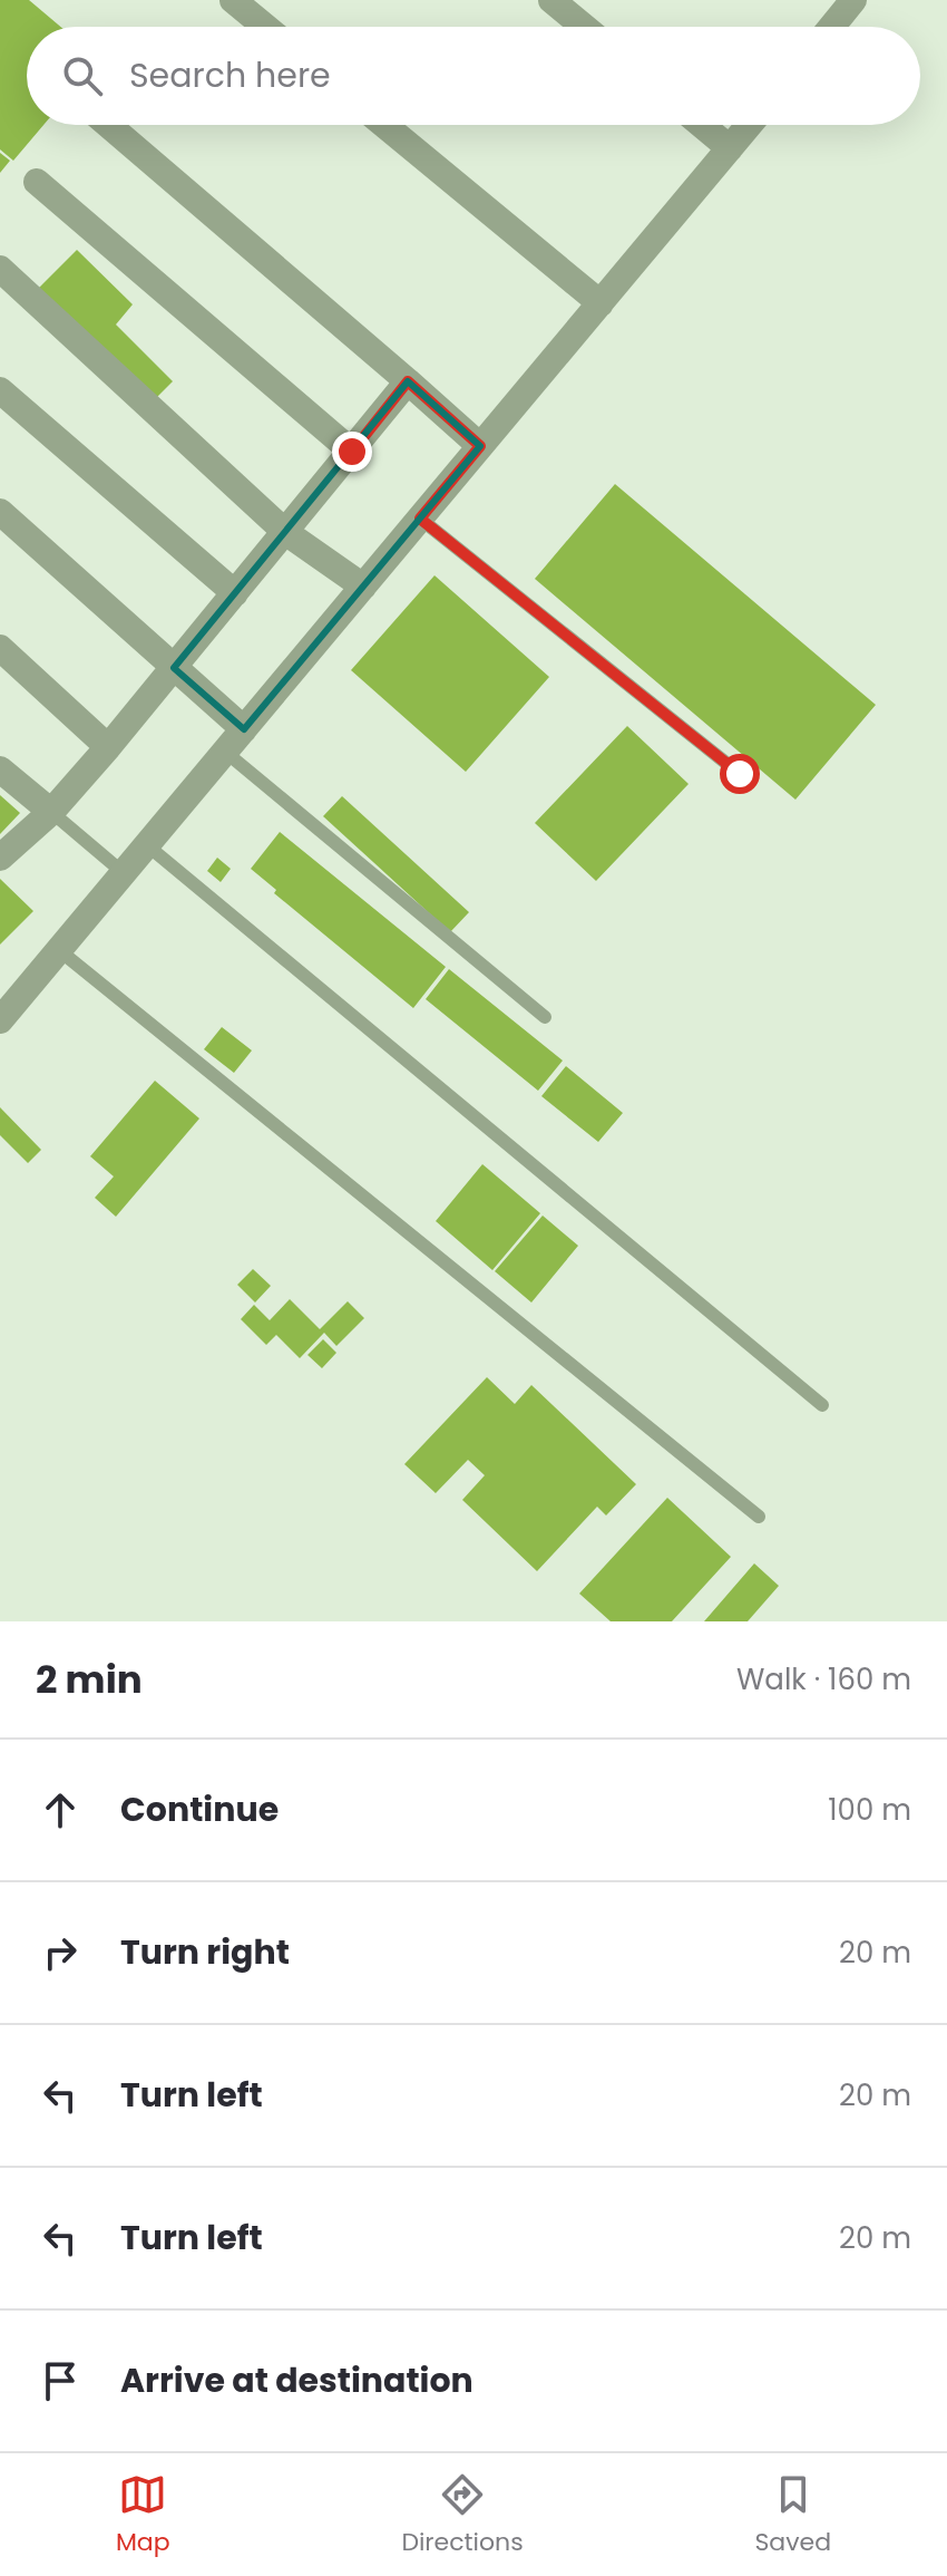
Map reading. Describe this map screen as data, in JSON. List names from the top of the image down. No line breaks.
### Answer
{"page":{"search":"Search here","heading":["2 min","Walk · 160 m"],"list":[["Continue","100 m"],["Turn right","20 m"],["Turn left","20 m"],["Turn left","20 m"],"Arrive at destination"],"nav":["Map","Directions","Saved"]}}
